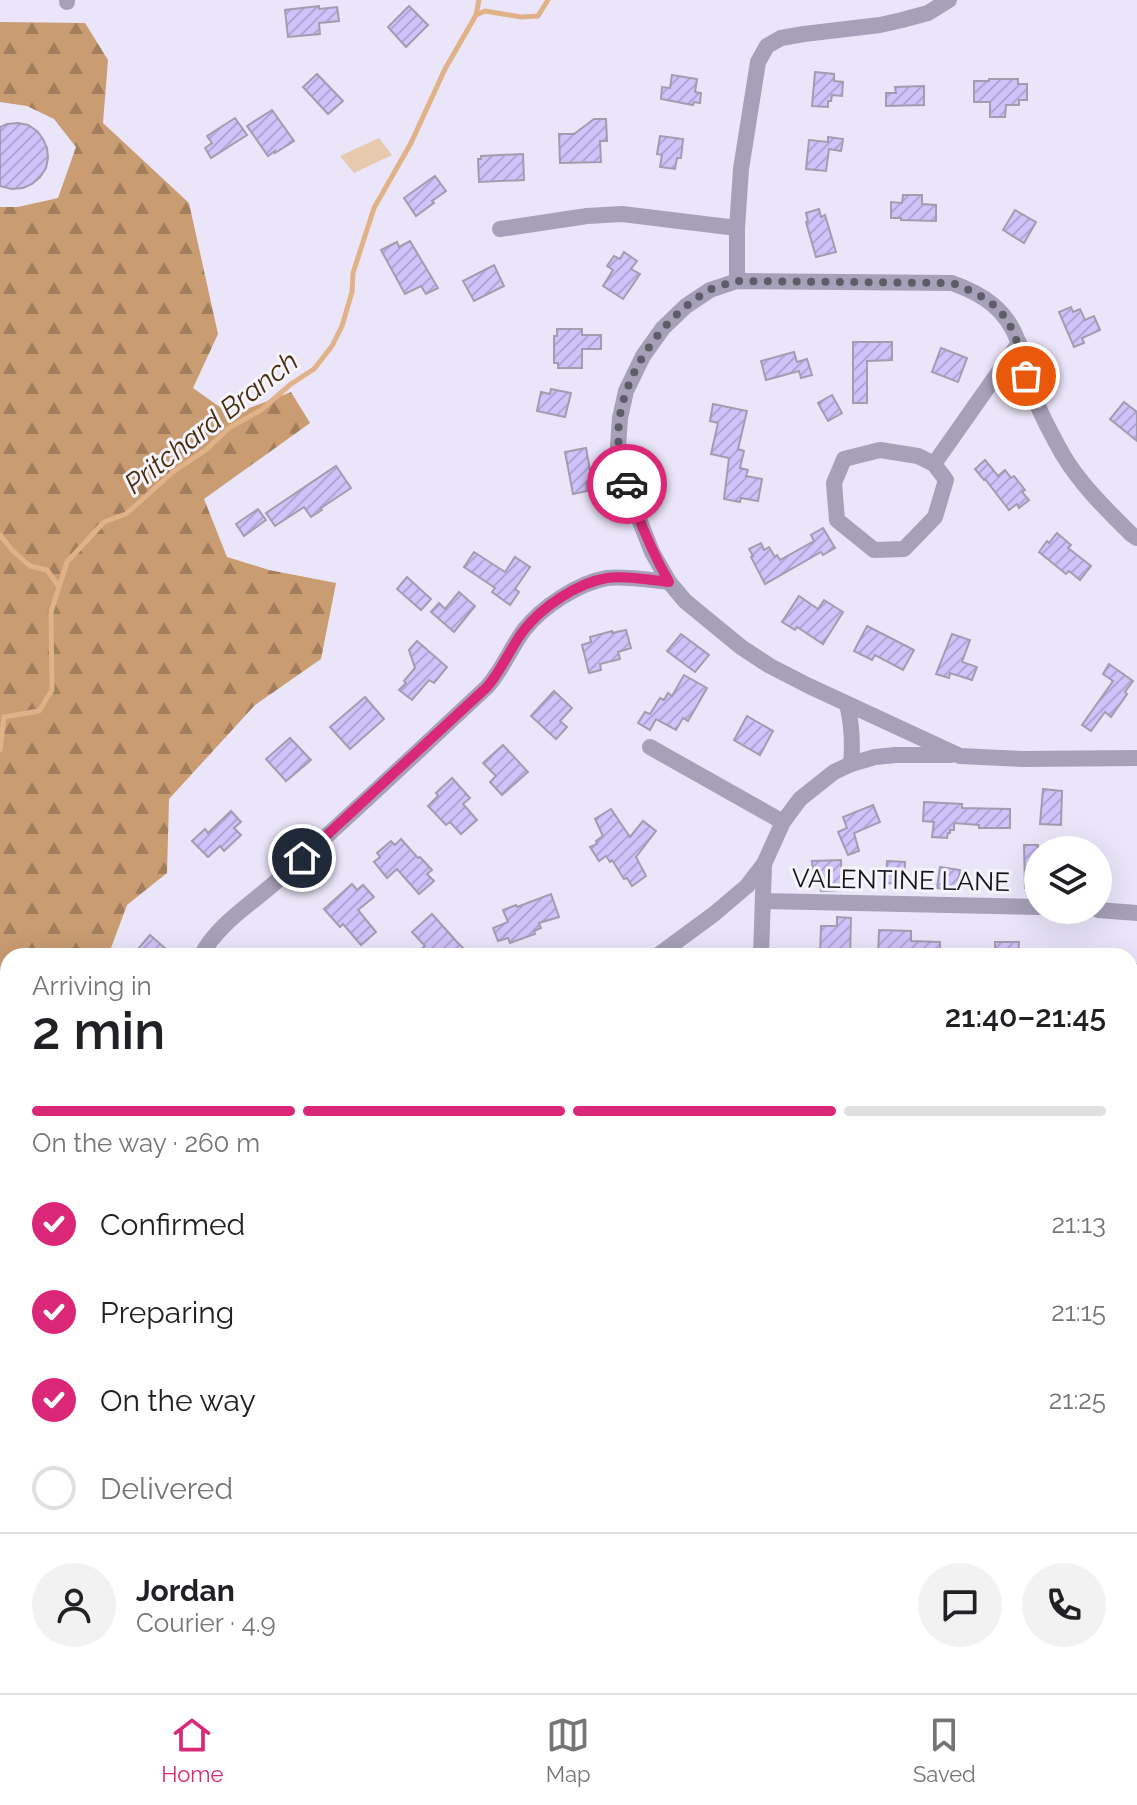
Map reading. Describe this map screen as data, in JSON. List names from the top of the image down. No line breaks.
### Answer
{"streets":{"street":["VALENTINE LANE"]},"water":["Pritchard Branch"],"page":{"heading":["2 min","Arriving in","21:40–21:45"],"panel":["Jordan","Courier · 4.9"],"bar":"On the way · 260 m","list":[["Confirmed","21:13"],["Preparing","21:15"],["On the way","21:25"],"Delivered"],"tabs":["Home","Map","Saved"]}}
